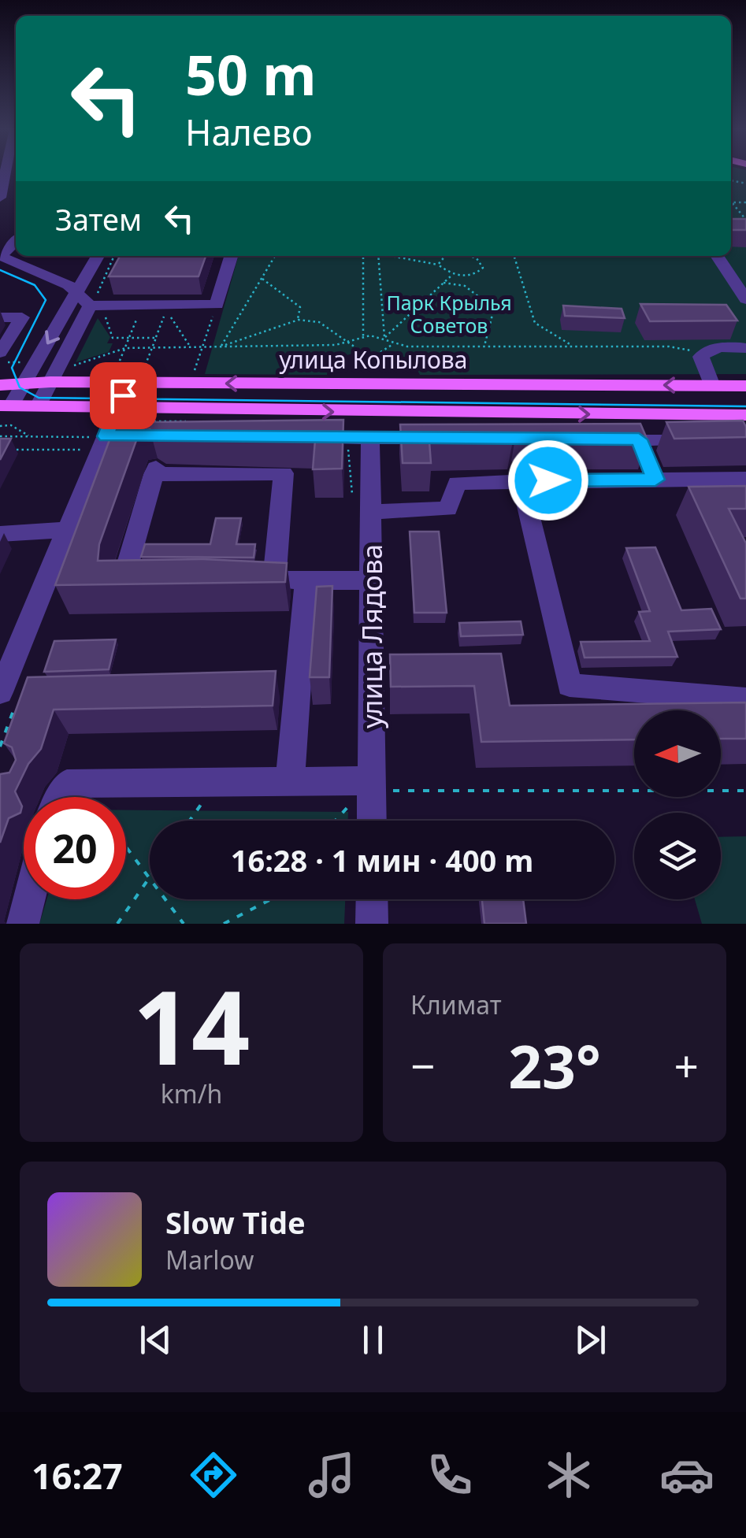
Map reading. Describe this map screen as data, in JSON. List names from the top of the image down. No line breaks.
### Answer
{"streets":{"main road":["улица Копылова"],"street":["улица Лядова"]},"parks":["Парк Крылья Советов"],"north":"left","page":{"turn":["50 m","Налево"],"then":"Затем","limit":"20","trip":"16:28 · 1 мин · 400 m","tile":[["14","km/h"],"Климат"],"heat":["−","23°","+"],"song":["Slow Tide","Marlow"],"tabs":"16:27"}}
